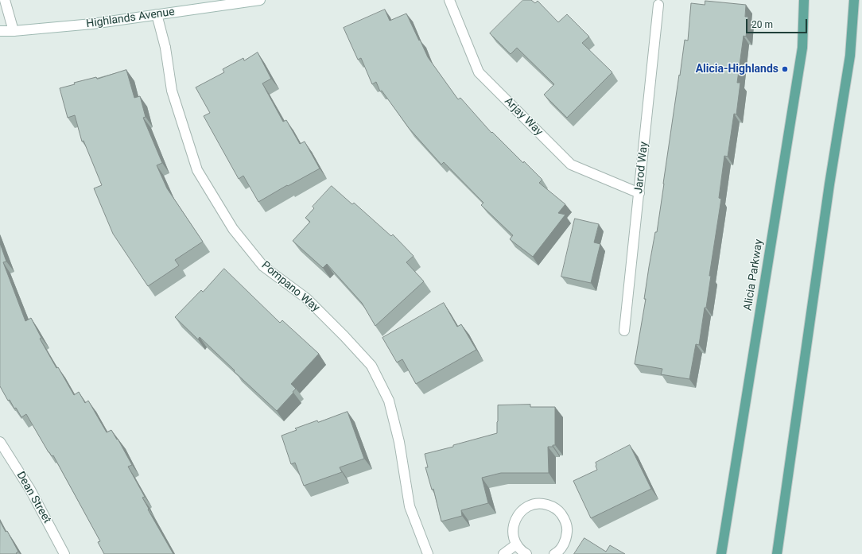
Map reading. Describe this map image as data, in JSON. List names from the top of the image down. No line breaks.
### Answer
{"streets":{"main road":["Alicia Parkway"],"street":["Highlands Avenue","Arjay Way","Jarod Way","Pompano Way","Dean Street"]},"crossings":[["Highlands Avenue","Pompano Way"],["Arjay Way","Jarod Way"]],"places":["Alicia-Highlands"],"scale_bar":"20 m"}
